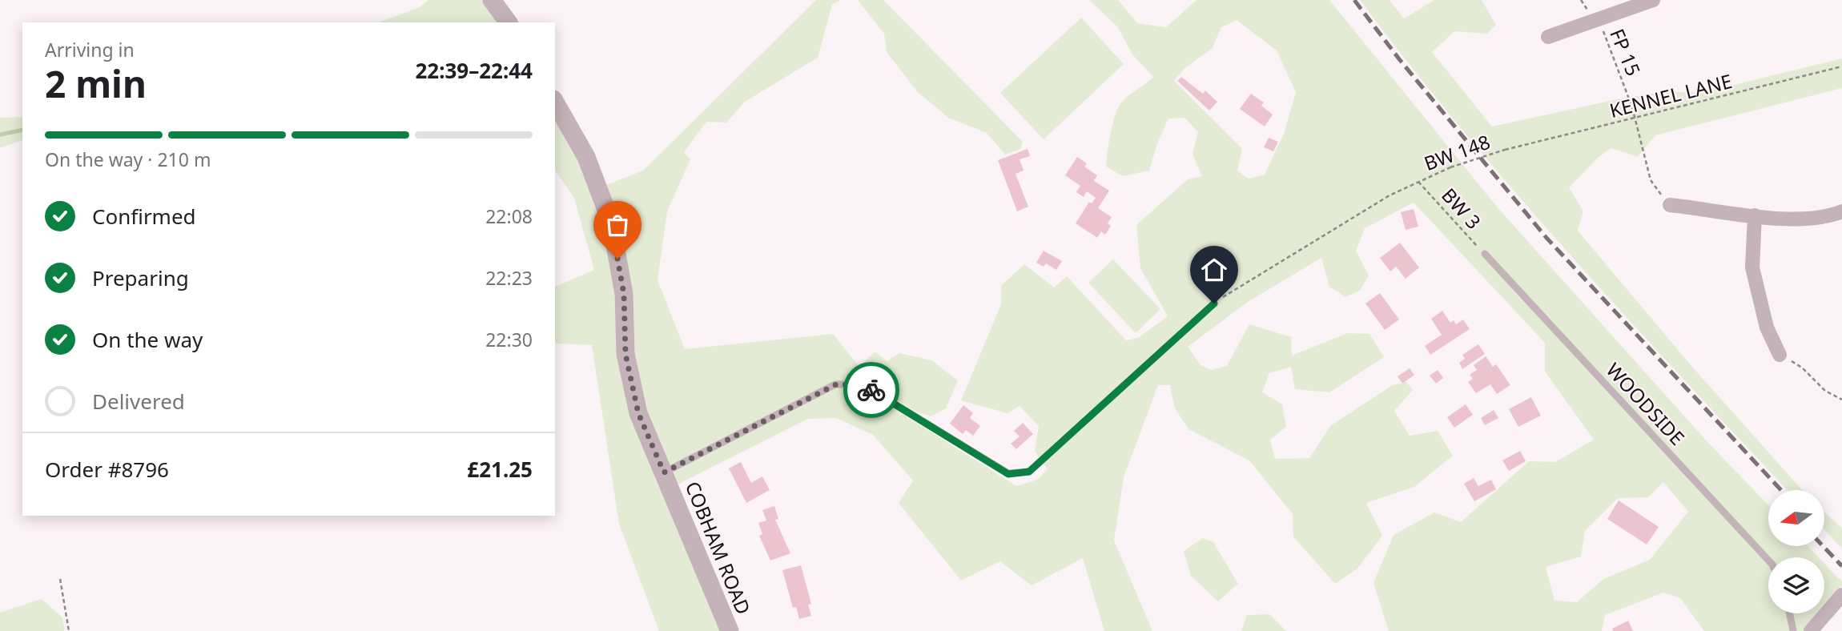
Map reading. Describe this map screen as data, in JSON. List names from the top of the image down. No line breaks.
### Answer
{"streets":{"street":["COBHAM ROAD"],"lane":["WOODSIDE"],"path":["FP 15","KENNEL LANE","BW 148","BW 3"]},"crossings":[["FP 15","KENNEL LANE"],["KENNEL LANE","BW 148"],["BW 148","BW 3"],["BW 3","WOODSIDE"]],"north":"left","page":{"heading":["2 min","Arriving in","22:39–22:44"],"panel":["Order #8796","£21.25"],"bar":"On the way · 210 m","list":[["Confirmed","22:08"],["Preparing","22:23"],["On the way","22:30"],"Delivered"]}}
